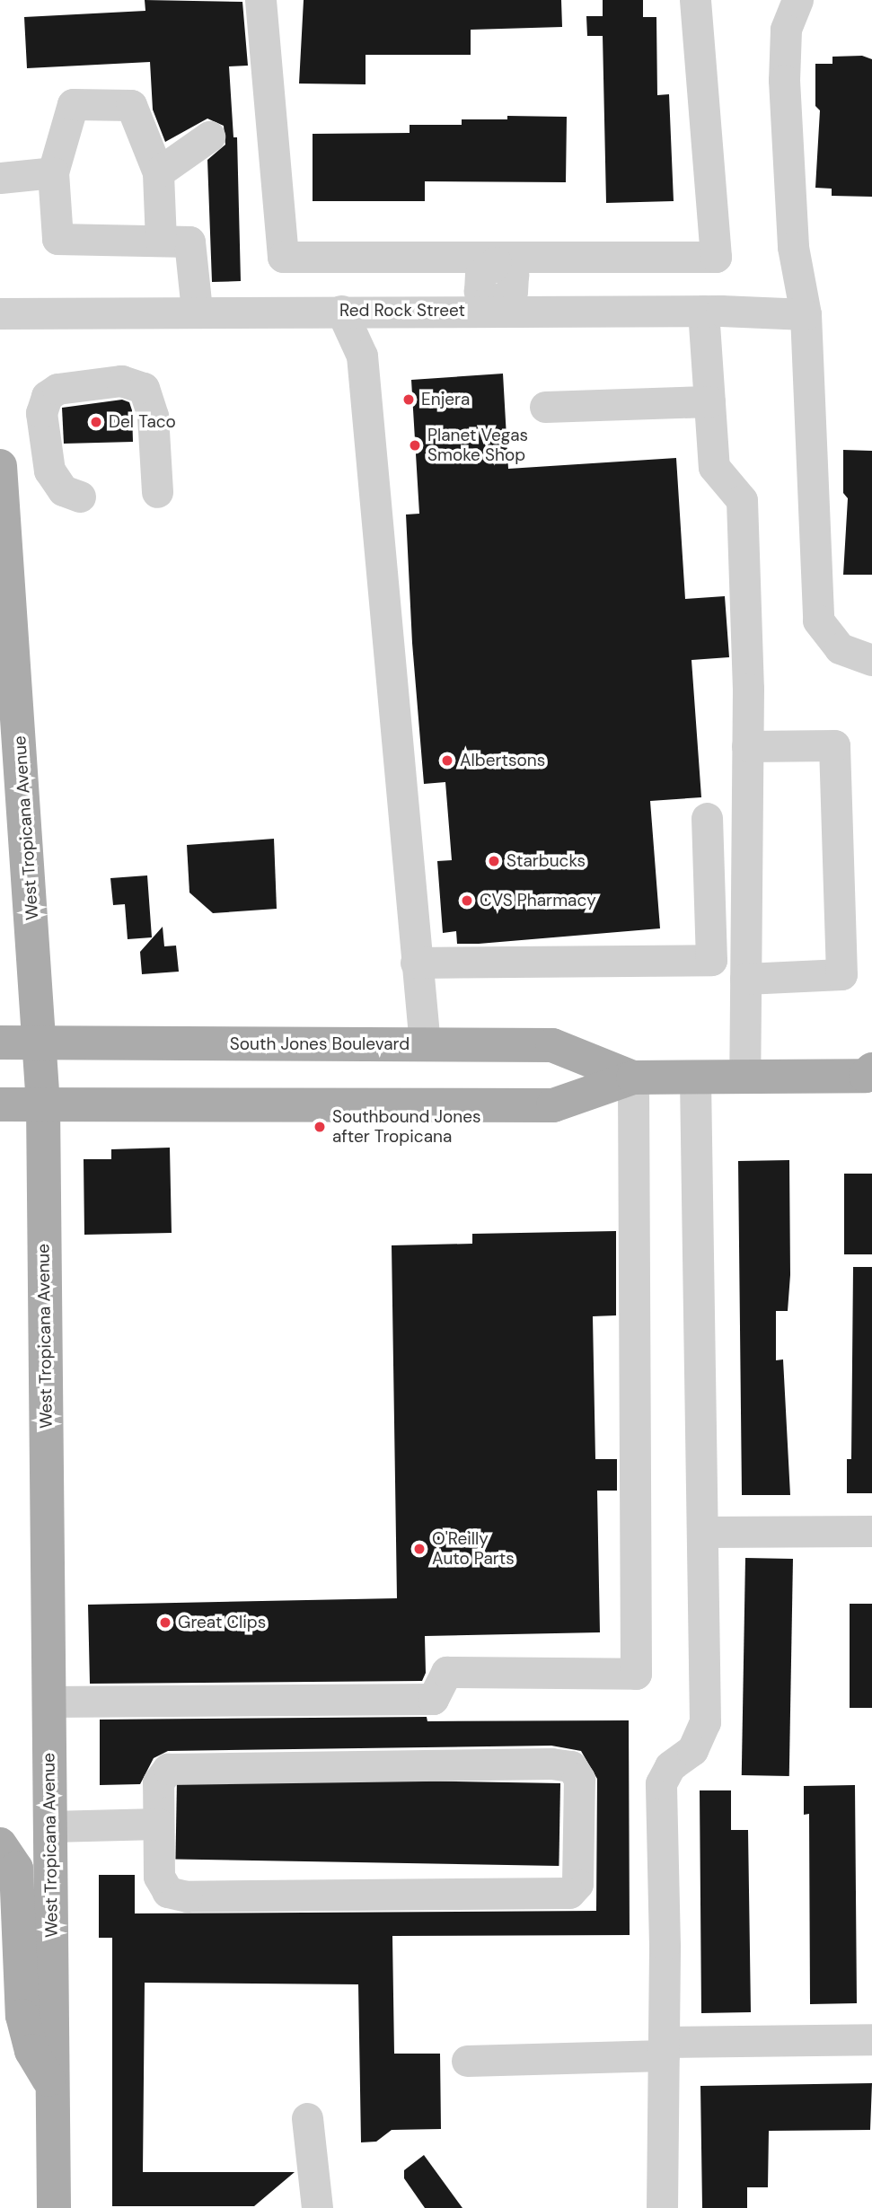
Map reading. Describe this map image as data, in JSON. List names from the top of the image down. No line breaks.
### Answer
{"streets":{"main road":["West Tropicana Avenue","South Jones Boulevard"],"street":["Red Rock Street"]},"crossings":[["West Tropicana Avenue","South Jones Boulevard"]],"places":["Enjera","Del Taco","Planet Vegas Smoke Shop","Albertsons","Starbucks","CVS Pharmacy","Southbound Jones after Tropicana","O'Reilly Auto Parts","Great Clips"]}
